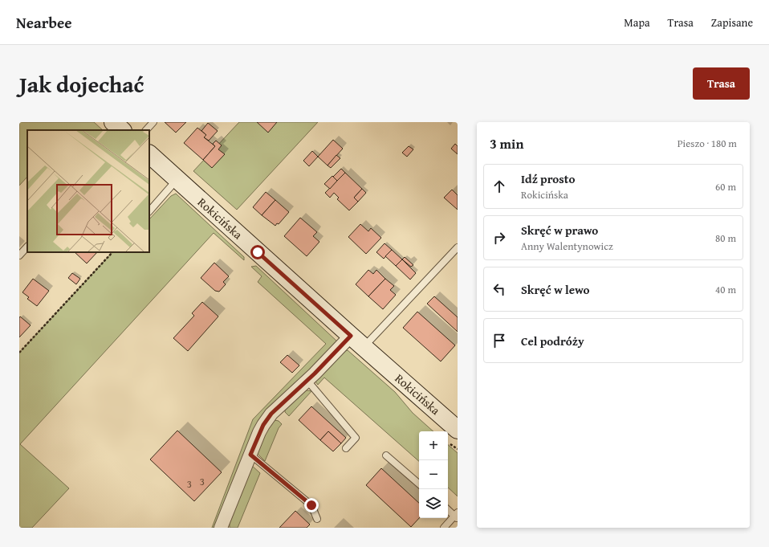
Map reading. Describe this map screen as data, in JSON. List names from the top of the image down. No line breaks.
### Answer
{"streets":{"main road":["Rokicińska"]},"house_numbers":["3","3"],"page":{"header":"Nearbee","nav":["Mapa","Trasa","Zapisane"],"title":"Jak dojechać","buttons":"Trasa","heading":["3 min","Pieszo · 180 m"],"list":[["Idź prosto","Rokicińska","60 m"],["Skręć w prawo","Anny Walentynowicz","80 m"],["Skręć w lewo","40 m"],"Cel podróży"],"map_buttons":["+","−"]}}
